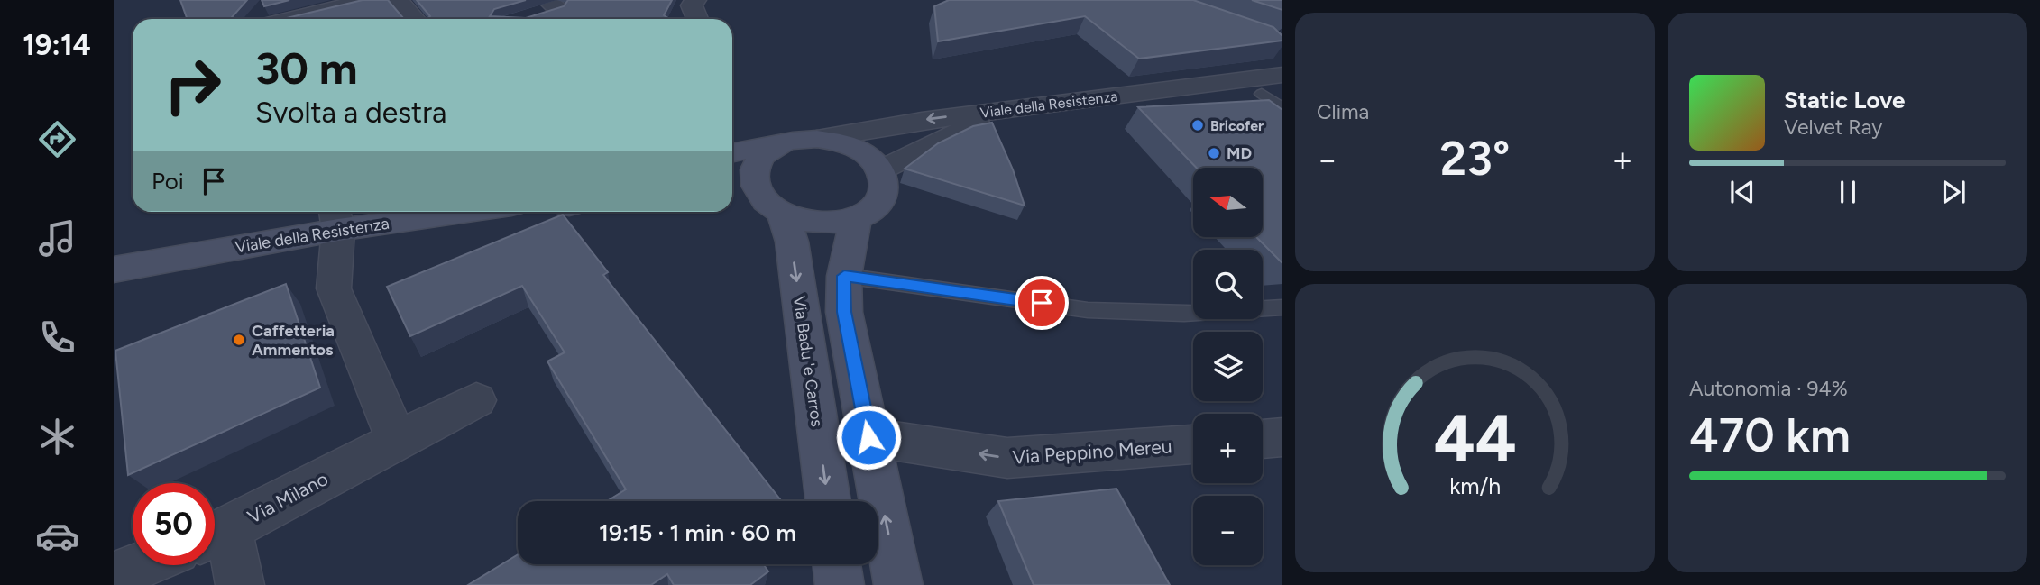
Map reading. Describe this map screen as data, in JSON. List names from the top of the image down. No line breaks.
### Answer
{"streets":{"main road":["Viale della Resistenza","Via Badu 'e Carros"],"street":["Via Peppino Mereu","Via Milano"]},"crossings":[["Viale della Resistenza","Via Badu 'e Carros"]],"one_way":["Via Peppino Mereu"],"places":["Bricofer","MD","Caffetteria Ammentos"],"north":"left","page":{"tabs":"19:14","tile":["Clima",["Autonomia · 94%","470 km"]],"turn":["30 m","Svolta a destra"],"song":["Static Love","Velvet Ray"],"heat":["−","23°","+"],"then":"Poi","map_buttons":["+","−"],"limit":"50","trip":"19:15 · 1 min · 60 m","gauge":["44","km/h"]}}
